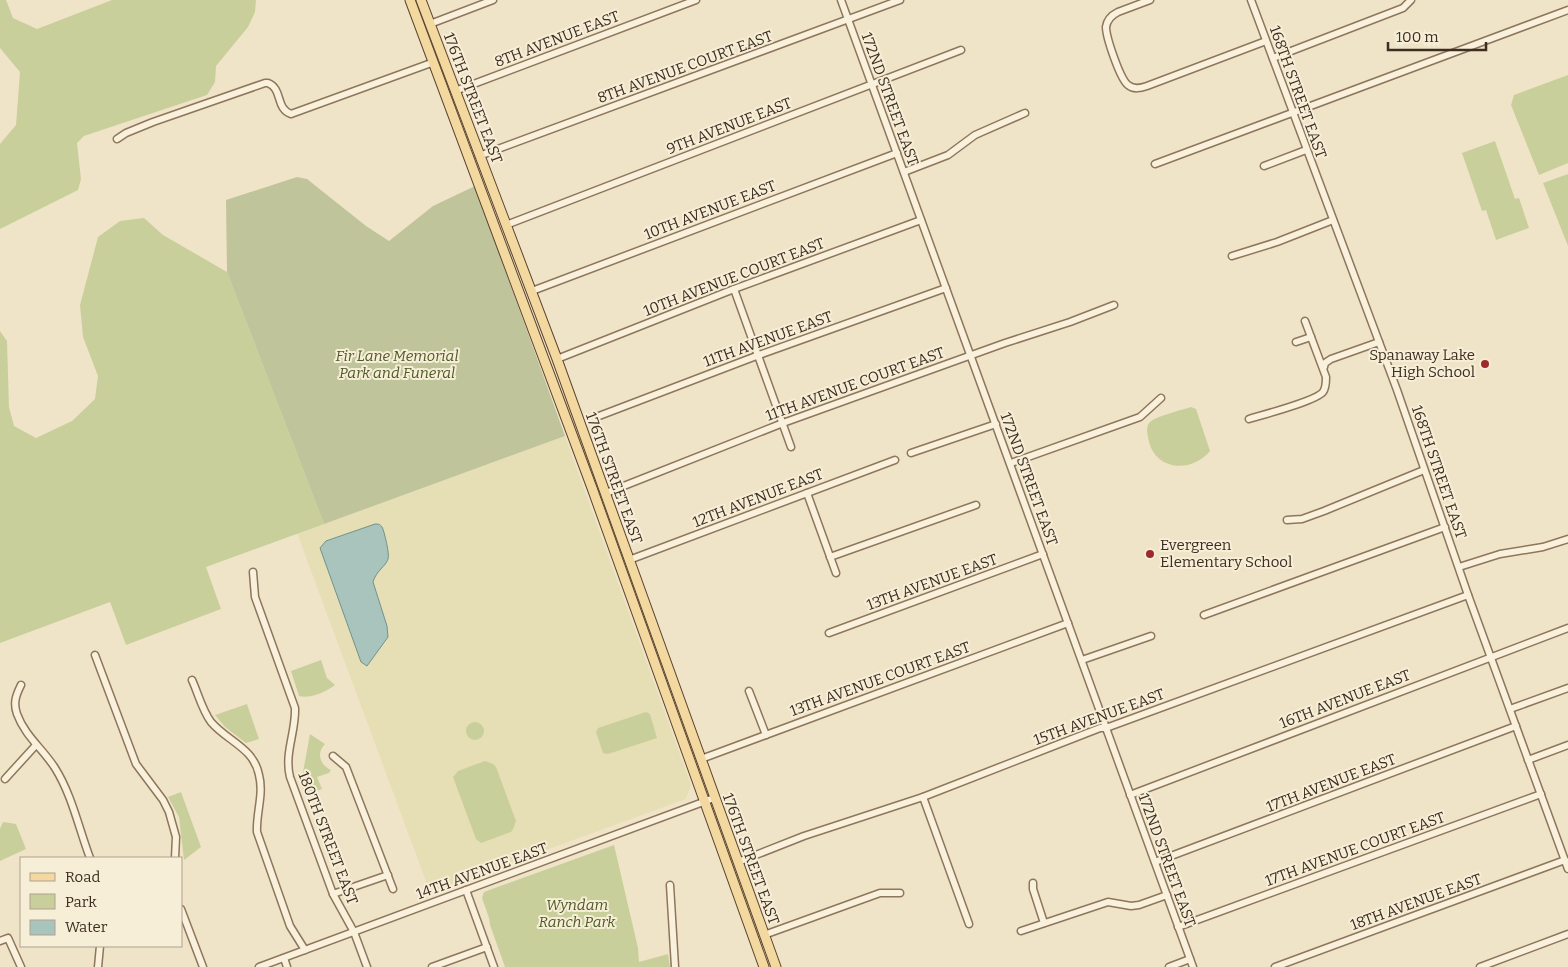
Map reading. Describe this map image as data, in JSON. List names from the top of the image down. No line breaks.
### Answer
{"streets":{"main road":["176TH STREET EAST"],"street":["8TH AVENUE EAST","8TH AVENUE COURT EAST","168TH STREET EAST","172ND STREET EAST","9TH AVENUE EAST","10TH AVENUE EAST","10TH AVENUE COURT EAST","11TH AVENUE EAST","11TH AVENUE COURT EAST","12TH AVENUE EAST","13TH AVENUE EAST","13TH AVENUE COURT EAST","16TH AVENUE EAST","15TH AVENUE EAST","17TH AVENUE EAST","180TH STREET EAST","17TH AVENUE COURT EAST","14TH AVENUE EAST","18TH AVENUE EAST"]},"crossings":[["8TH AVENUE EAST","176TH STREET EAST"],["8TH AVENUE COURT EAST","176TH STREET EAST"],["8TH AVENUE COURT EAST","172ND STREET EAST"],["168TH STREET EAST","16TH AVENUE EAST"],["168TH STREET EAST","15TH AVENUE EAST"],["168TH STREET EAST","17TH AVENUE EAST"],["168TH STREET EAST","17TH AVENUE COURT EAST"],["168TH STREET EAST","18TH AVENUE EAST"],["176TH STREET EAST","9TH AVENUE EAST"],["176TH STREET EAST","10TH AVENUE EAST"],["176TH STREET EAST","10TH AVENUE COURT EAST"],["176TH STREET EAST","11TH AVENUE COURT EAST"],["176TH STREET EAST","12TH AVENUE EAST"],["176TH STREET EAST","13TH AVENUE COURT EAST"],["176TH STREET EAST","15TH AVENUE EAST"],["176TH STREET EAST","14TH AVENUE EAST"],["172ND STREET EAST","9TH AVENUE EAST"],["172ND STREET EAST","10TH AVENUE EAST"],["172ND STREET EAST","10TH AVENUE COURT EAST"],["172ND STREET EAST","11TH AVENUE EAST"],["172ND STREET EAST","11TH AVENUE COURT EAST"],["172ND STREET EAST","13TH AVENUE EAST"],["172ND STREET EAST","13TH AVENUE COURT EAST"],["172ND STREET EAST","16TH AVENUE EAST"],["172ND STREET EAST","15TH AVENUE EAST"],["172ND STREET EAST","17TH AVENUE EAST"],["172ND STREET EAST","17TH AVENUE COURT EAST"],["180TH STREET EAST","14TH AVENUE EAST"]],"parks":["Fir Lane Memorial Park and Funeral","Wyndam Ranch Park"],"places":["Spanaway Lake High School","Evergreen Elementary School"],"legend":["Road","Park","Water"],"scale_bar":"100 m"}
